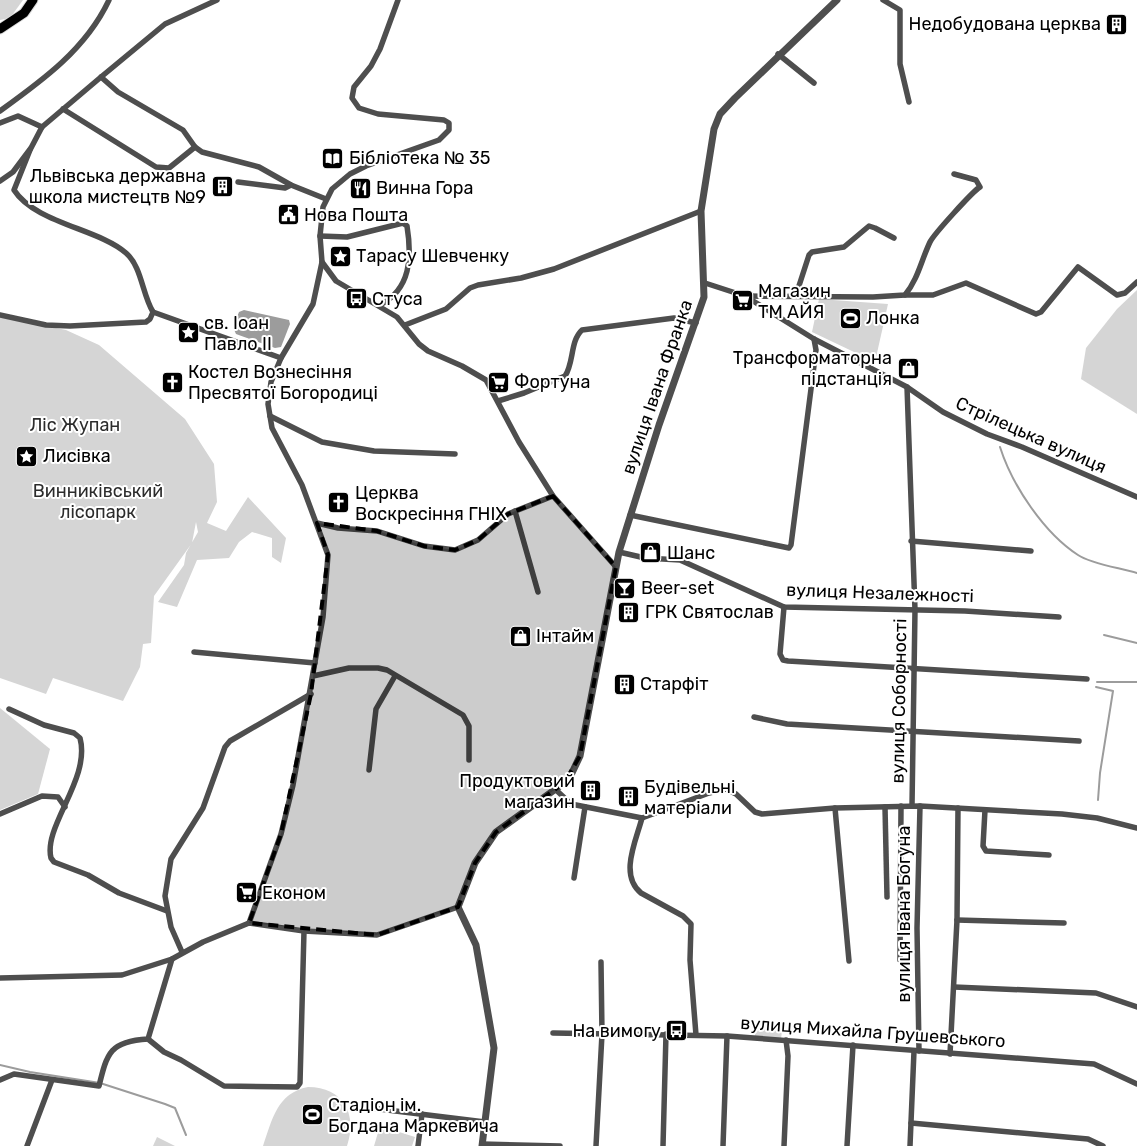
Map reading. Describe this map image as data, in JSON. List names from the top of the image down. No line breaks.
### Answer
{"streets":{"street":["вулиця Івана Франка","Стрілецька вулиця","вулиця Незалежності","вулиця Соборності","вулиця Івана Богуна","вулиця Михайла Грушевського"]},"crossings":[["вулиця Івана Франка","Стрілецька вулиця"],["вулиця Івана Франка","вулиця Незалежності"],["Стрілецька вулиця","вулиця Соборності"],["вулиця Незалежності","вулиця Соборності"],["вулиця Івана Богуна","вулиця Михайла Грушевського"]],"parks":["Ліс Жупан","Винниківський лісопарк"],"places":{"building":["Недобудована церква","Львівська державна школа мистецтв №9","ГРК Святослав","Старфіт","Продуктовий магазин","Будівельні матеріали"],"library":["Бібліотека № 35"],"restaurant":["Винна Гора"],"public building":["Нова Пошта"],"place":["Тарасу Шевченку","св. Іоан Павло ІІ","Лисівка"],"bus stop":["Стуса","На вимогу"],"supermarket":["Магазин ТМ АЙЯ","Фортуна","Економ"],"sports":["Лонка","Стадіон ім. Богдана Маркевича"],"shop":["Трансформаторна підстанція","Шанс","Інтайм"],"church":["Костел Вознесіння Пресвятої Богородиці","Церква Воскресіння ГНІХ"],"bar":["Beer-set"]}}
